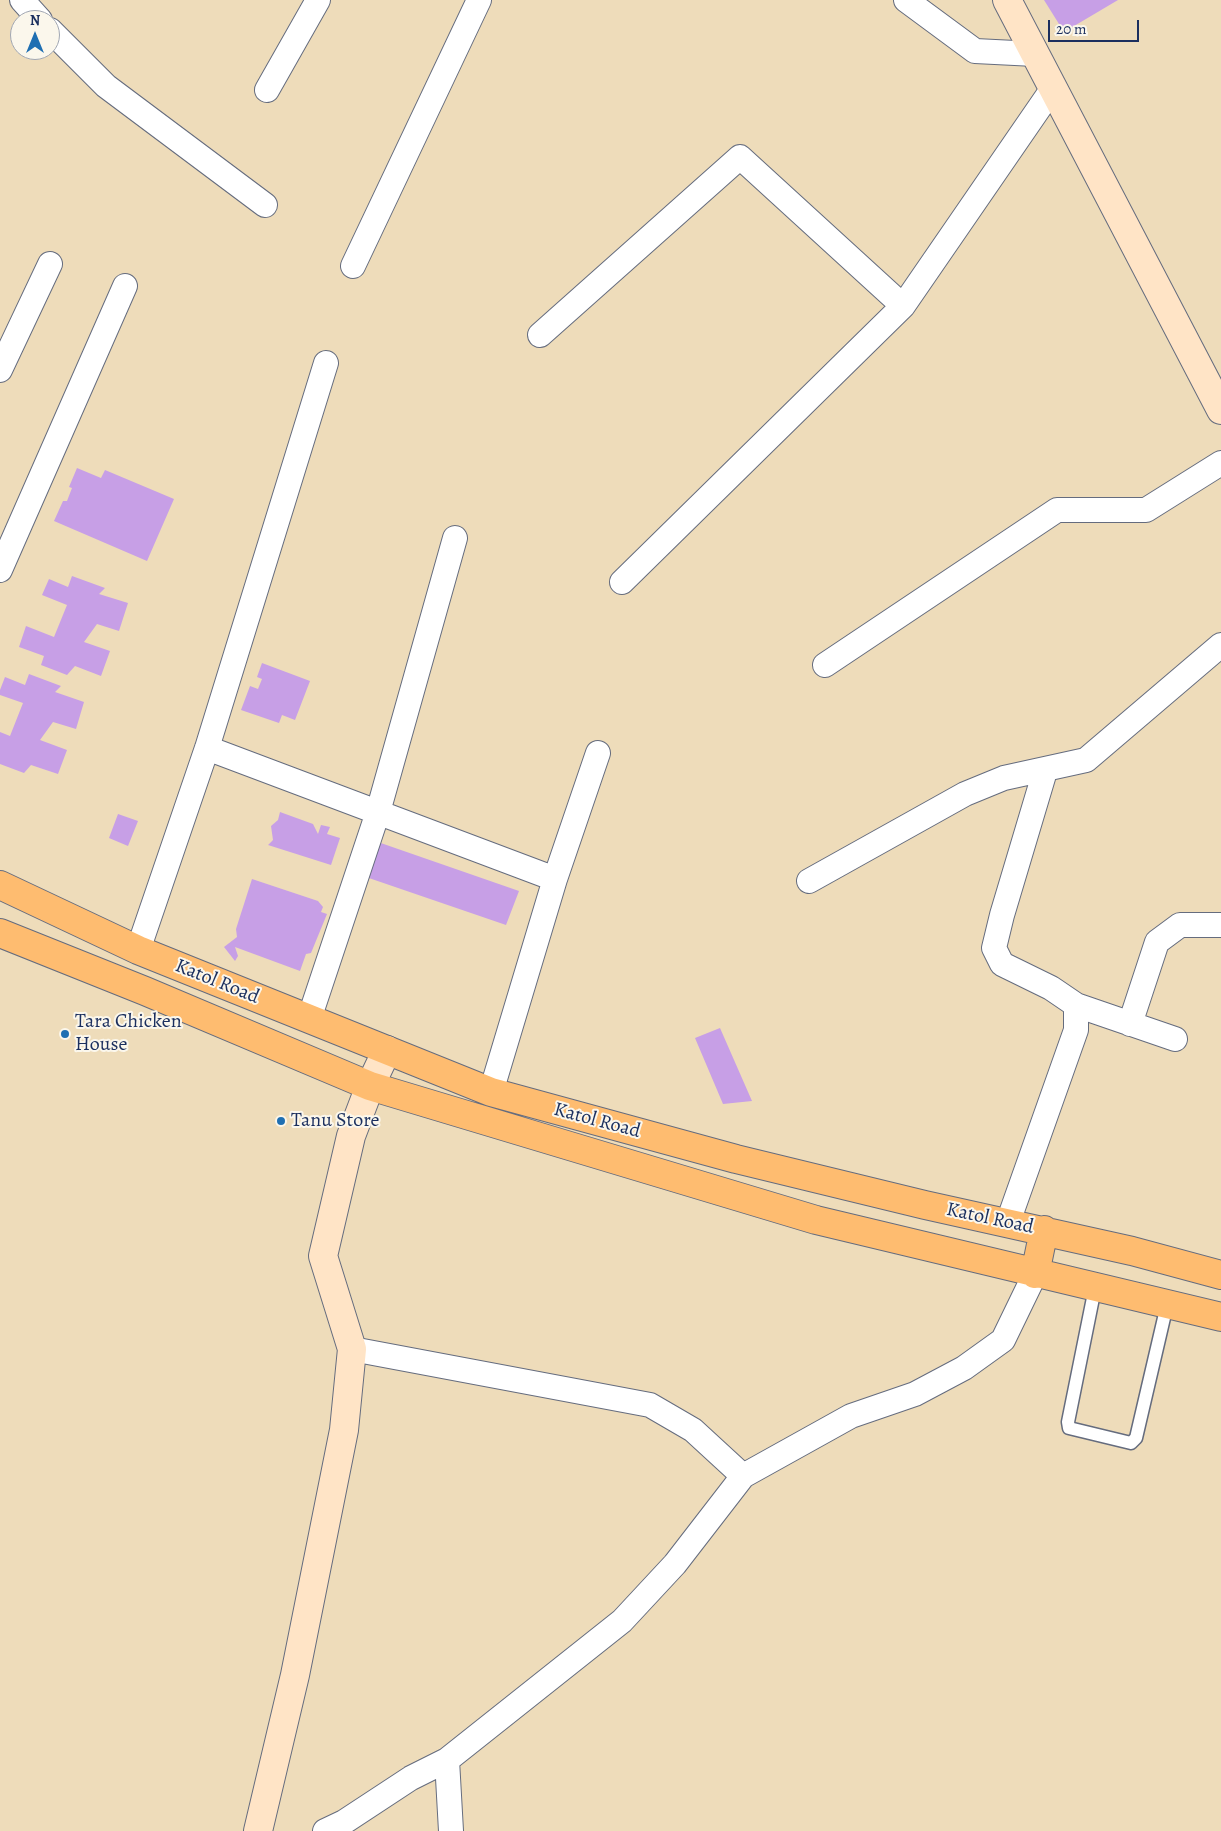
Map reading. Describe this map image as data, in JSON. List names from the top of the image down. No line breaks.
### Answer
{"streets":{"main road":["Katol Road"]},"places":["Tara Chicken House","Tanu Store"],"scale_bar":"20 m","north":"top"}
